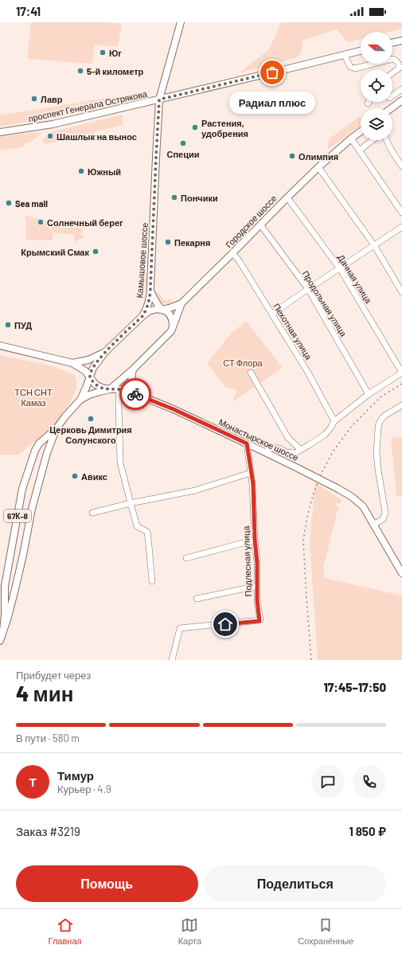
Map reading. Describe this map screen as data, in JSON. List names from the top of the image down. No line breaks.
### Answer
{"streets":{"main road":["проспект Генерала Острякова","Городское шоссе","Камышовое шоссе","Монастырское шоссе","67К-8"],"street":["Дачная улица","Продольная улица","Пехотная улица","Подлесная улица"]},"crossings":[["проспект Генерала Острякова","Камышовое шоссе"],["Городское шоссе","Камышовое шоссе"],["Городское шоссе","Дачная улица"],["Городское шоссе","Продольная улица"],["Городское шоссе","Пехотная улица"],["Камышовое шоссе","Монастырское шоссе"],["Камышовое шоссе","67К-8"],["Монастырское шоссе","67К-8"],["Монастырское шоссе","Подлесная улица"]],"parks":["СТ Флора","ТСН СНТ Камаз"],"places":["Юг","5-й километр","Радиал плюс","Лавр","Растения, удобрения","Шашлык на вынос","Специи","Олимпия","Южный","Пончики","Sea mall","Солнечный берег","Пекарня","Крымский Смак","ПУД","Церковь Димитрия Солунского","Авикс"],"north":"left","page":{"status":"17:41","bubble":"Радиал плюс","heading":["4 мин","Прибудет через","17:45–17:50"],"panel":["Тимур","Курьер · 4.9","Заказ #3219","1 850 ₽"],"bar":"В пути · 580 m","round":"Т","buttons":["Помощь","Поделиться"],"tabs":["Главная","Карта","Сохранённые"]}}
